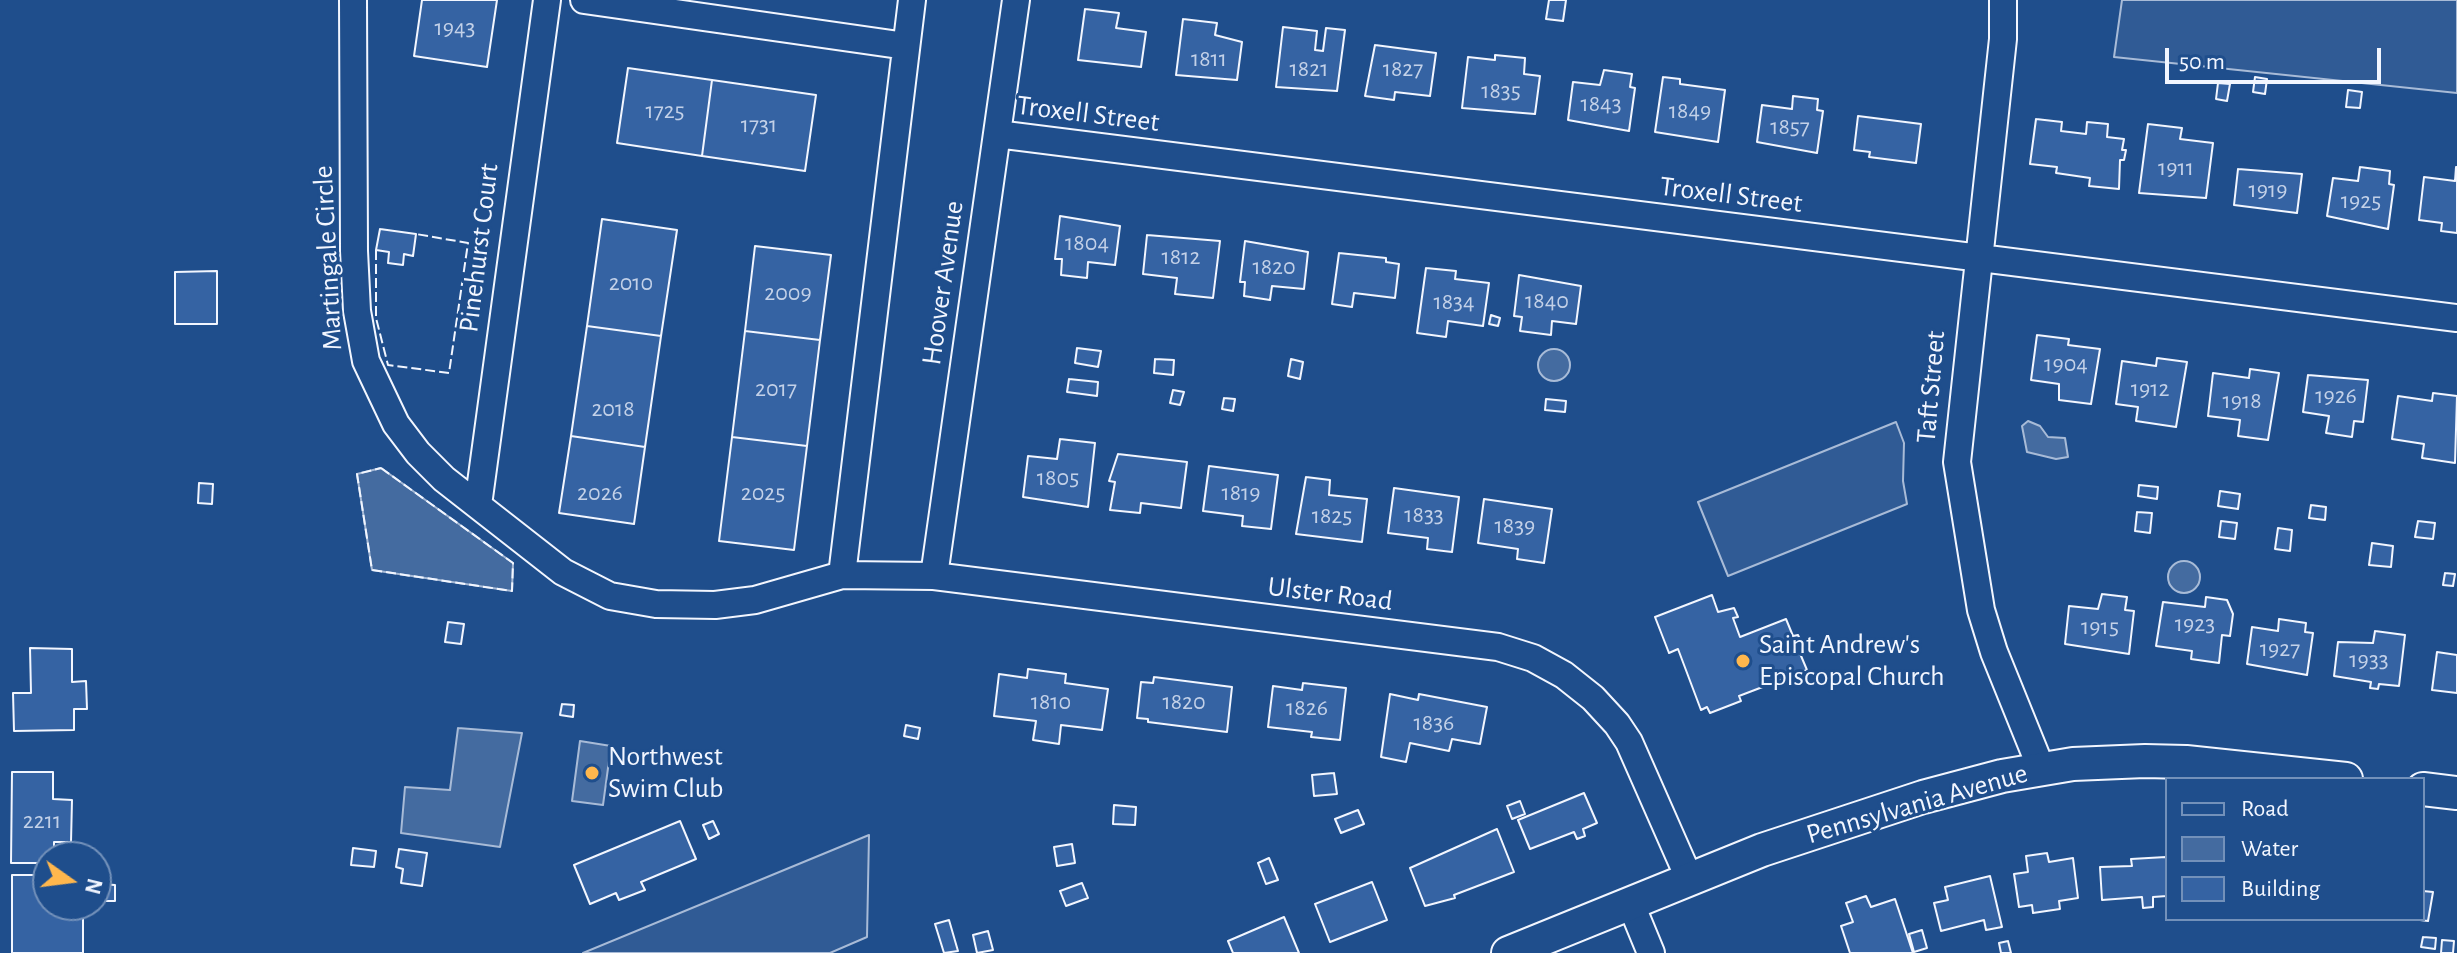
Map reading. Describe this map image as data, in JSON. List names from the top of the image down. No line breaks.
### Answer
{"streets":{"street":["Troxell Street","Pinehurst Court","Martingale Circle","Hoover Avenue","Taft Street","Ulster Road","Pennsylvania Avenue"]},"crossings":[["Troxell Street","Hoover Avenue"],["Troxell Street","Taft Street"],["Pinehurst Court","Martingale Circle"],["Martingale Circle","Ulster Road"],["Hoover Avenue","Ulster Road"],["Taft Street","Pennsylvania Avenue"],["Ulster Road","Pennsylvania Avenue"]],"places":["Saint Andrew's Episcopal Church","Northwest Swim Club"],"house_numbers":["1943","1811","1821","1827","1835","1843","1725","1849","1731","1857","1911","1919","1925","1804","1812","1820","2010","2009","1840","1834","1904","2017","1912","1926","1918","2018","1805","2026","2025","1819","1833","1825","1839","1923","1915","1927","1933","1810","1820","1826","1836","2211"],"legend":["Road","Water","Building"],"scale_bar":"50 m","north":"right"}
